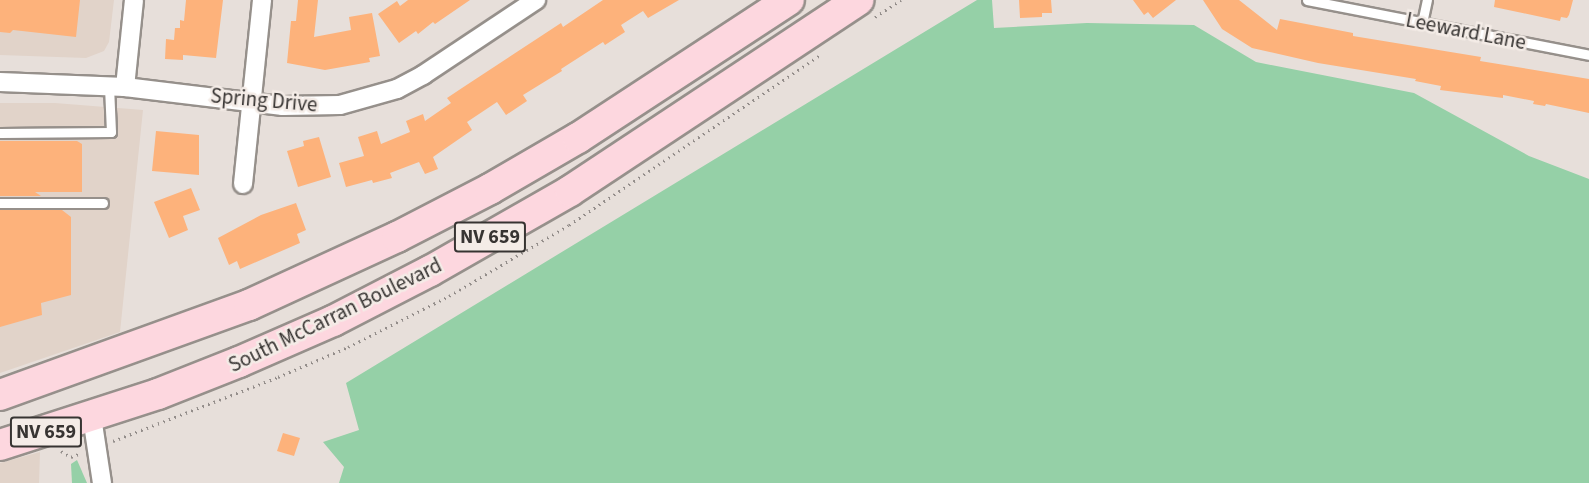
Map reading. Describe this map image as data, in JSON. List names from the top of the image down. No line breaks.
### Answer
{"streets":{"main road":["NV 659","South McCarran Boulevard"],"street":["Spring Drive"],"lane":["Leeward Lane"]}}
